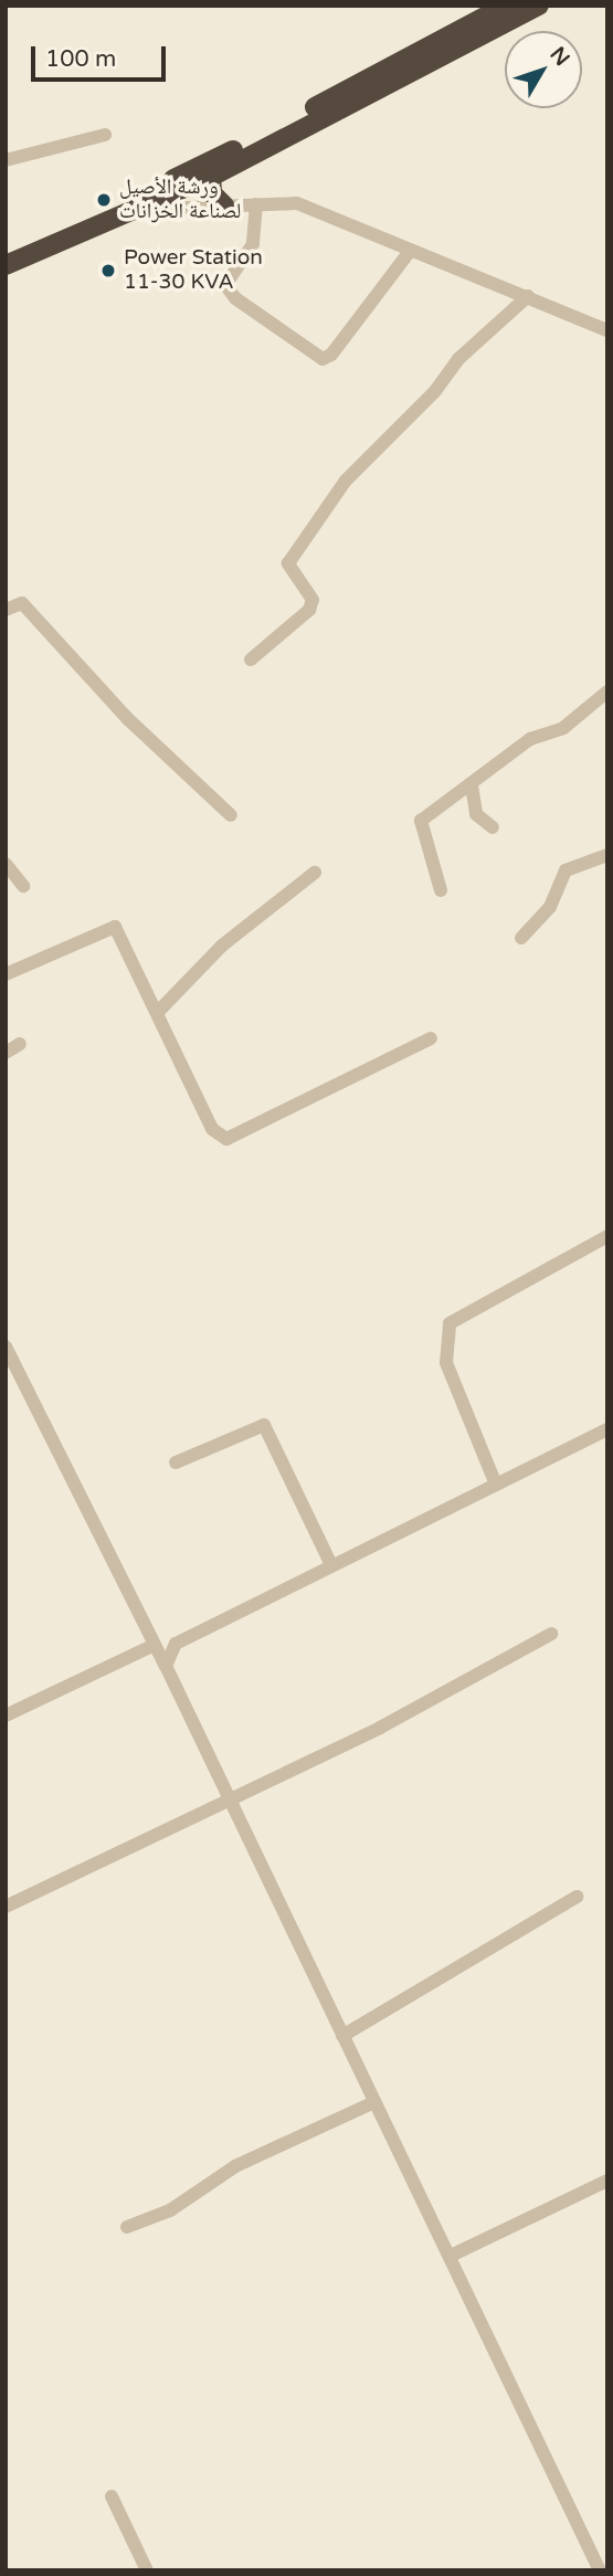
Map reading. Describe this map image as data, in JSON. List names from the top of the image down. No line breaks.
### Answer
{"places":["ورشة الأصيل لصناعة الخزانات","Power Station 11-30 KVA"],"scale_bar":"100 m","north":"top right"}
